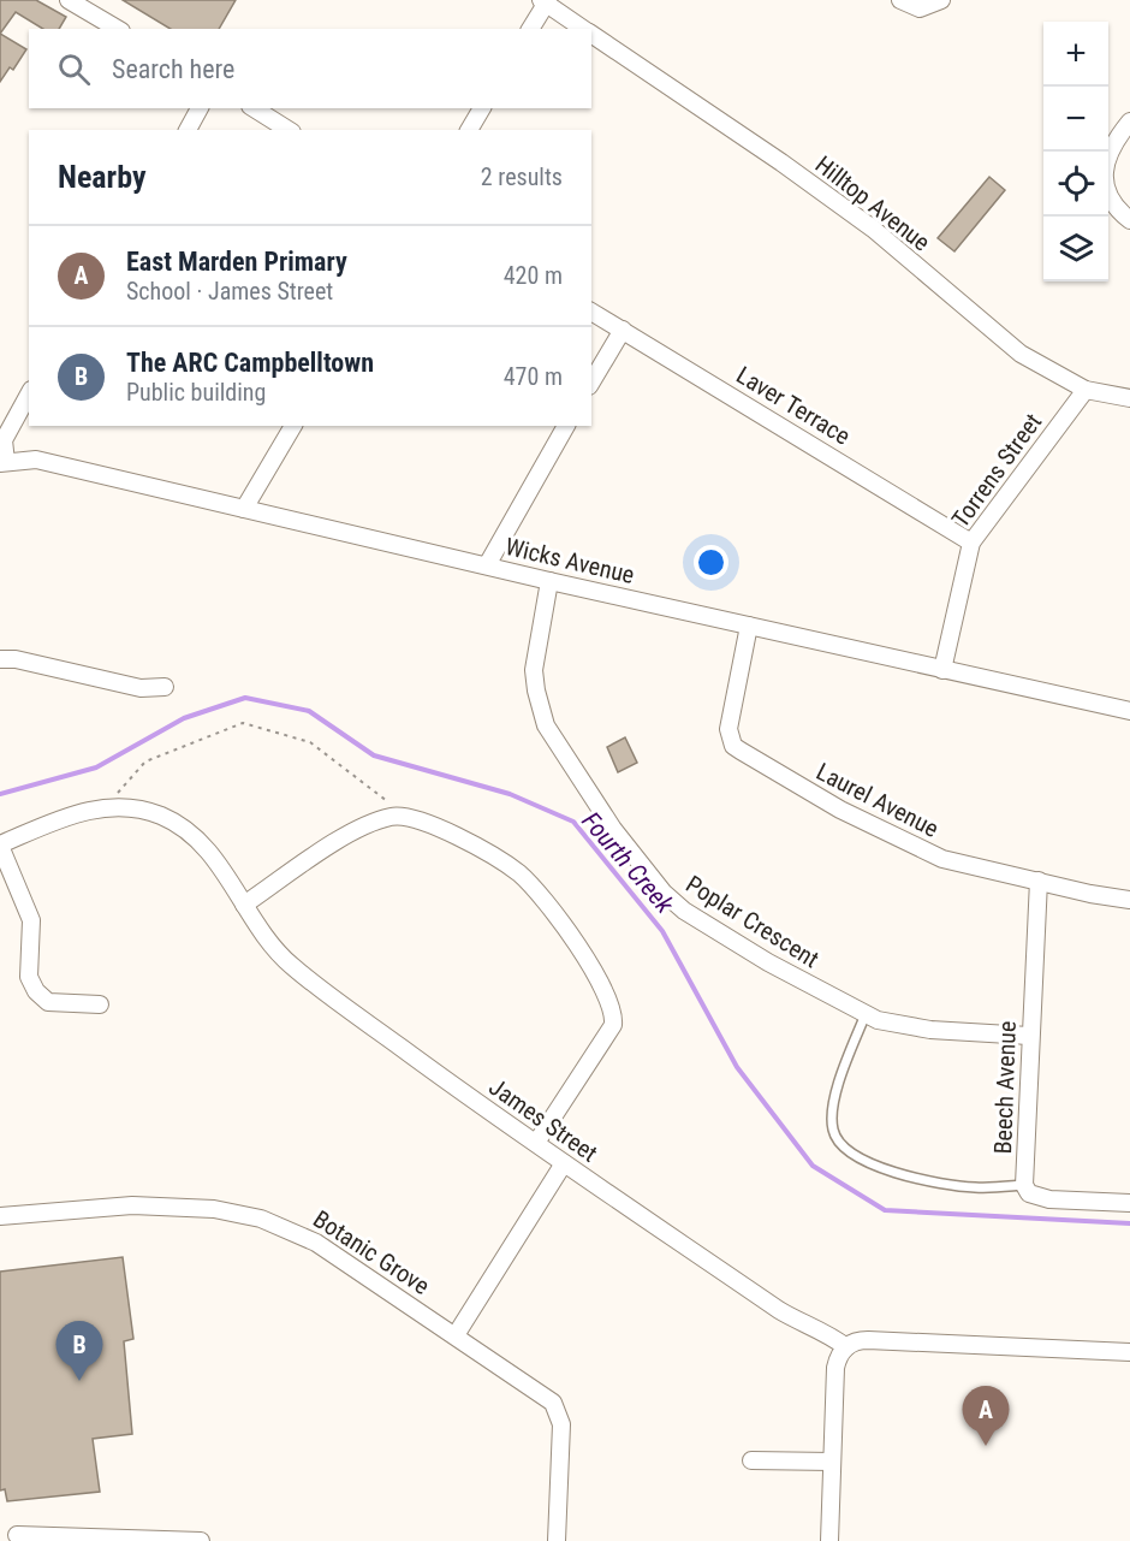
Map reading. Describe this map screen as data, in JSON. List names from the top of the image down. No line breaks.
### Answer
{"streets":{"street":["Hilltop Avenue","Laver Terrace","Torrens Street","Wicks Avenue","Laurel Avenue","Poplar Crescent","Beech Avenue","James Street","Botanic Grove"]},"crossings":[["Hilltop Avenue","Torrens Street"],["Laver Terrace","Torrens Street"],["Torrens Street","Wicks Avenue"],["Wicks Avenue","Laurel Avenue"],["Wicks Avenue","Poplar Crescent"],["Laurel Avenue","Beech Avenue"],["Poplar Crescent","Beech Avenue"]],"water":["Fourth Creek"],"page":{"map_buttons":["+","−"],"search":"Search here","heading":["Nearby","2 results"],"list":[{"mark":"A","name":"East Marden Primary","note":"School · James Street","value":"420 m"},{"mark":"B","name":"The ARC Campbelltown","note":"Public building","value":"470 m"}],"pins":["B","A"]}}
